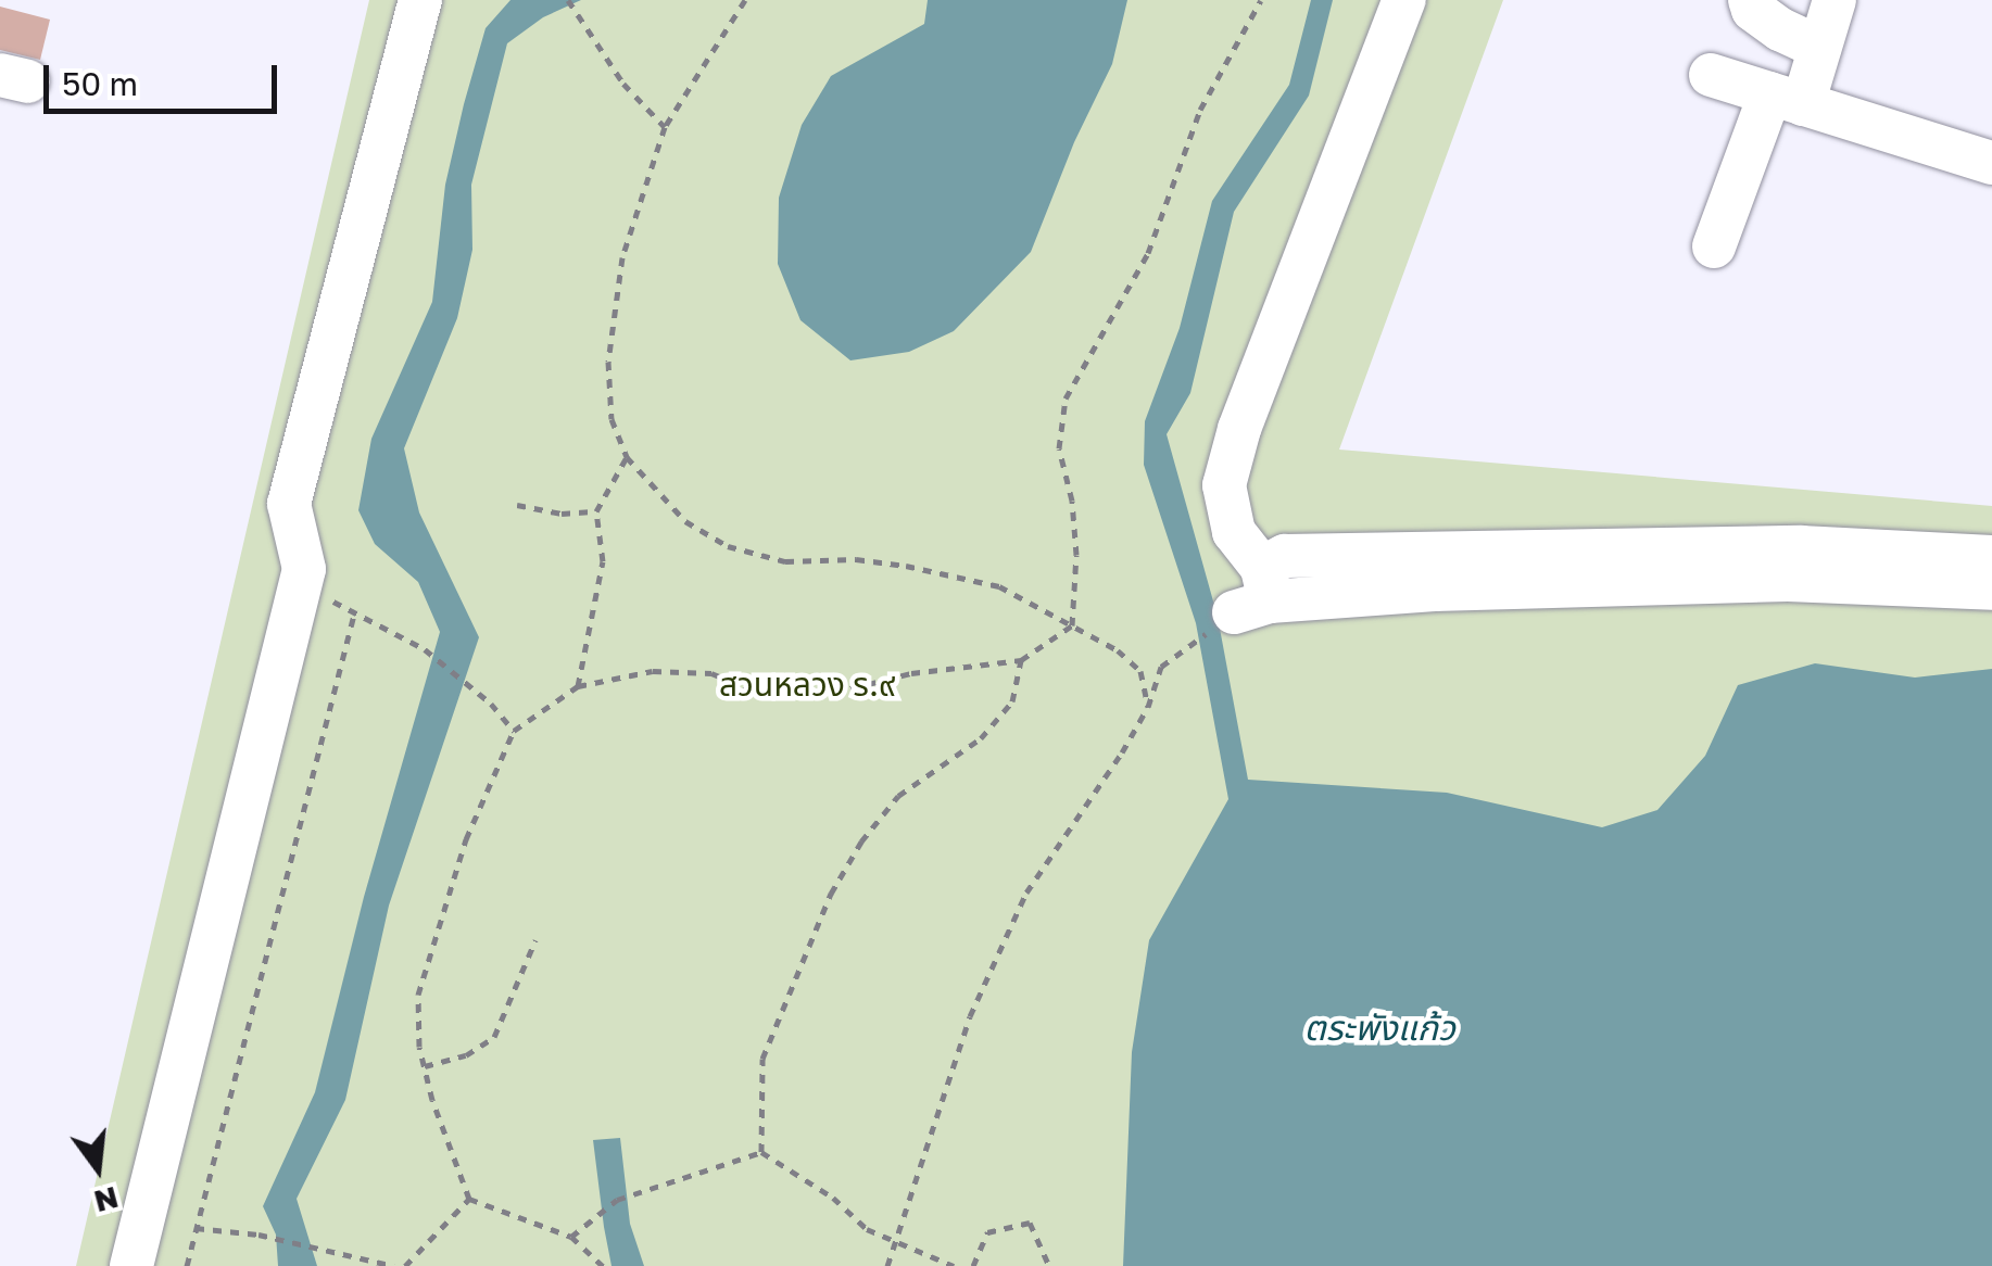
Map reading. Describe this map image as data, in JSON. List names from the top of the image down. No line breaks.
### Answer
{"water":["ตระพังแก้ว"],"parks":["สวนหลวง ร.๙"],"scale_bar":"50 m","north":"bottom"}
